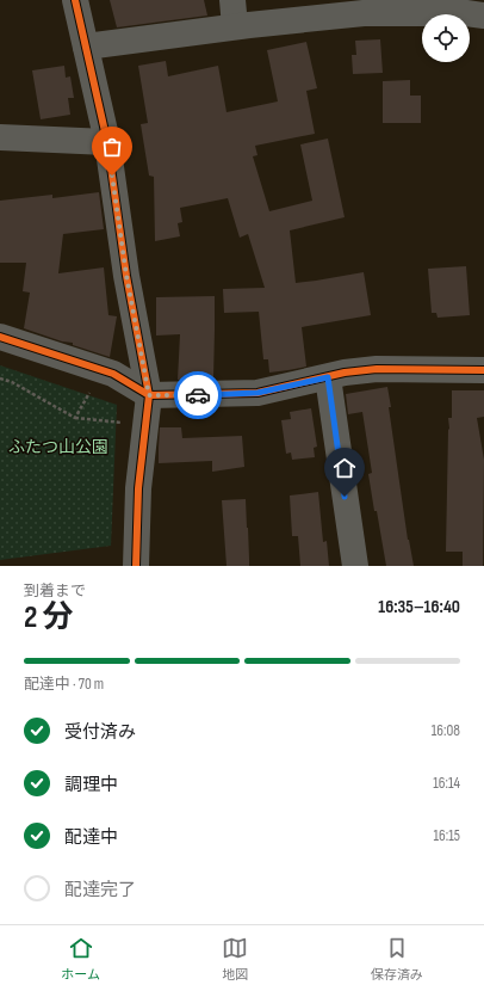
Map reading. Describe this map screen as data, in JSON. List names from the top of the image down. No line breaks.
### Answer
{"parks":["ふたつ山公園"],"page":{"heading":["2 分","到着まで","16:35–16:40"],"bar":"配達中 · 70 m","list":[["受付済み","16:08"],["調理中","16:14"],["配達中","16:15"],"配達完了"],"tabs":["ホーム","地図","保存済み"]}}
